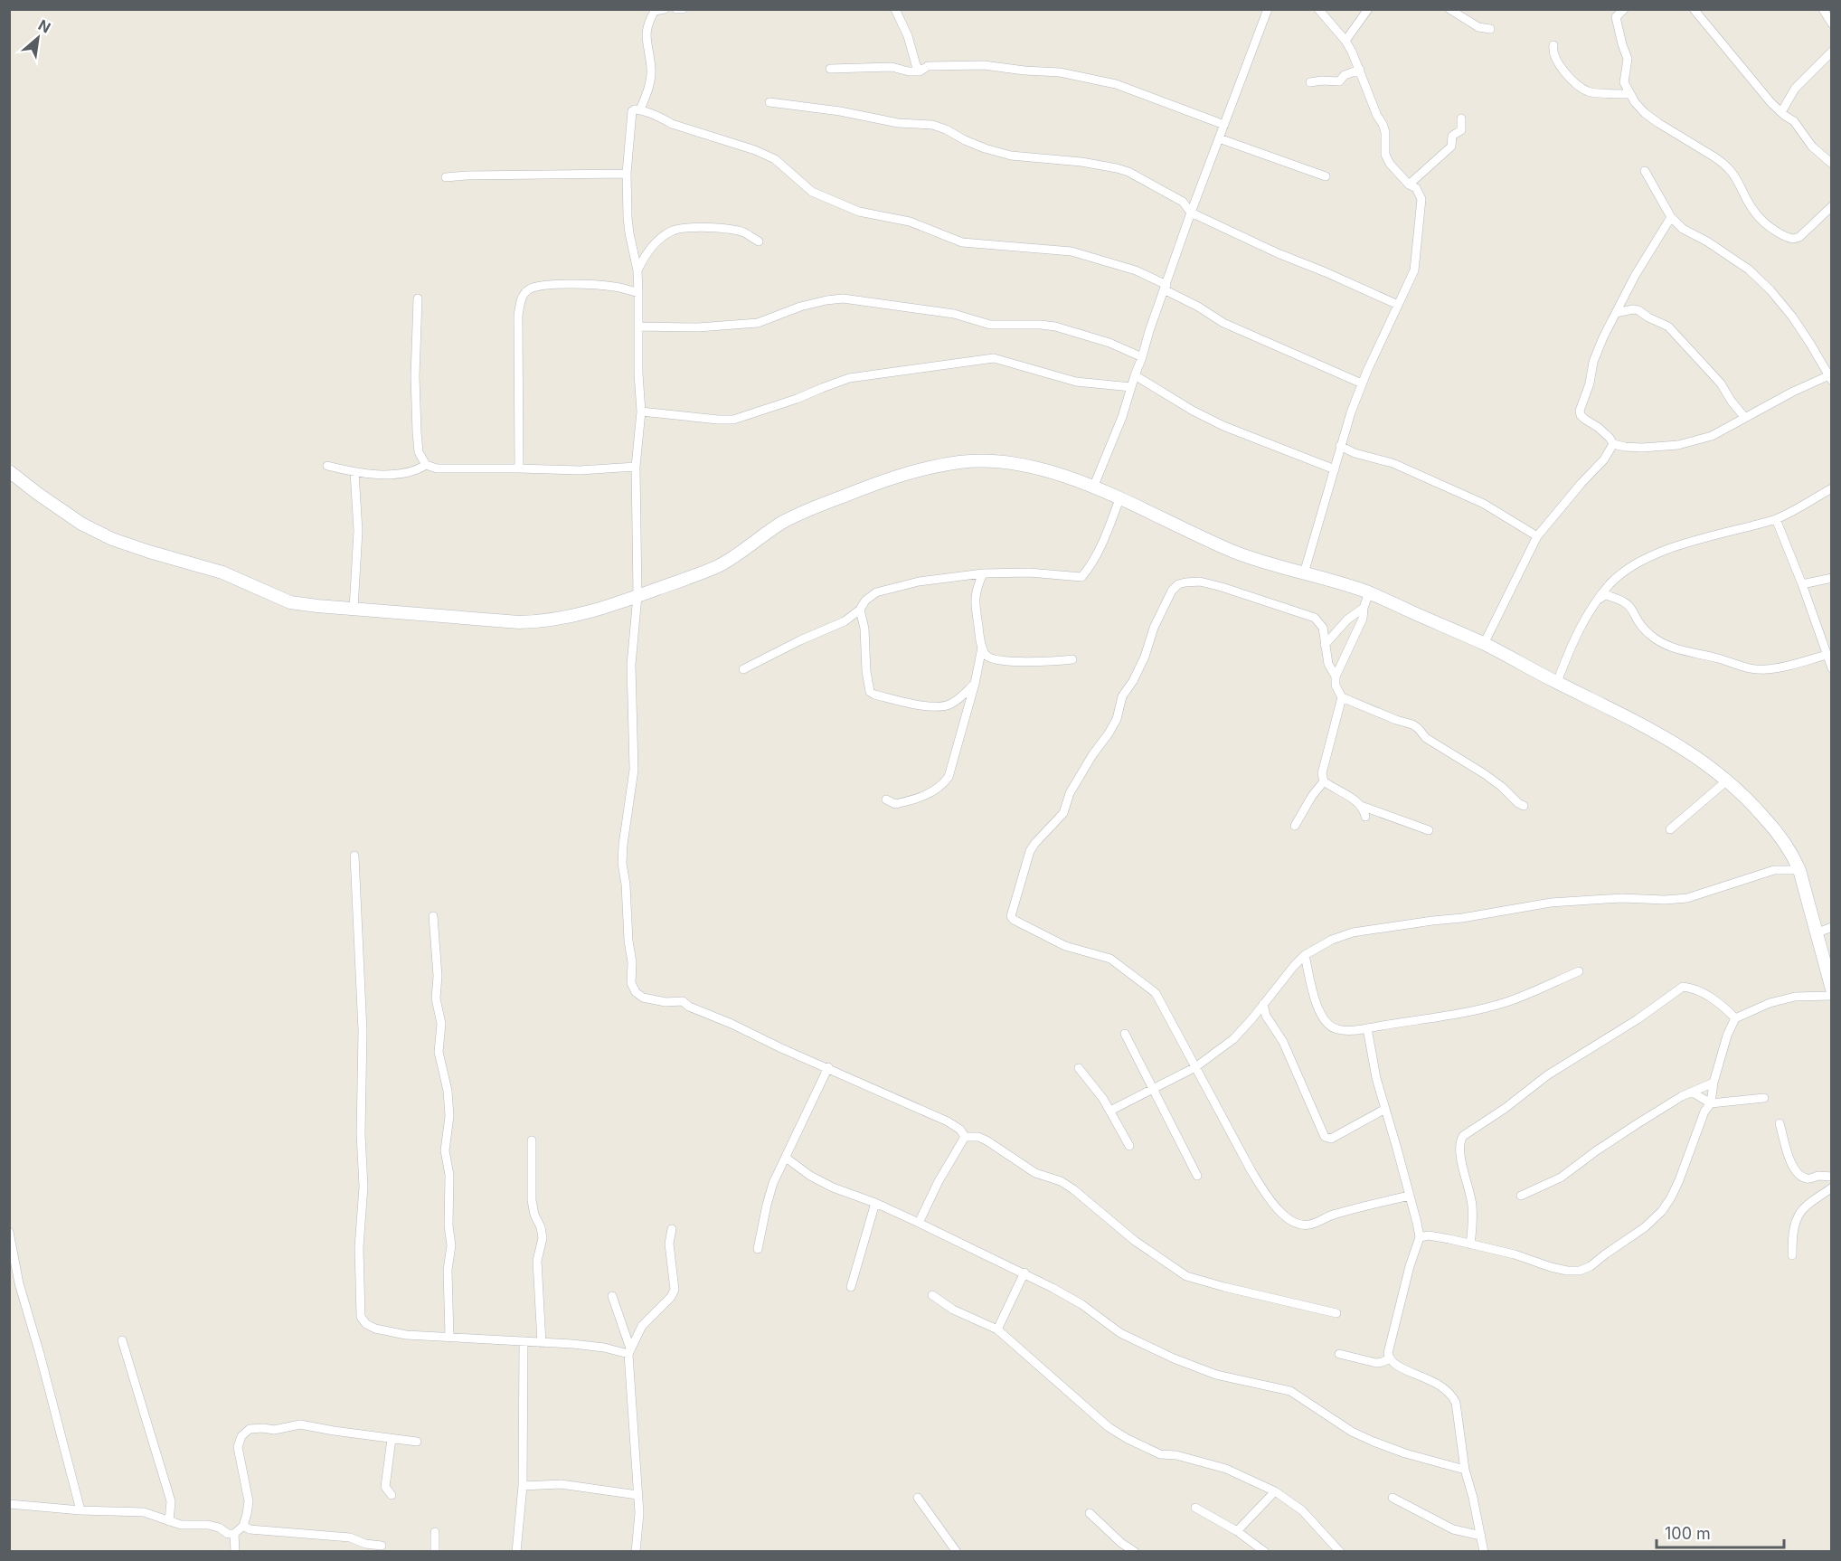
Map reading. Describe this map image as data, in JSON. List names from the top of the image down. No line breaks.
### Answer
{"scale_bar":"100 m","north":"top right"}
